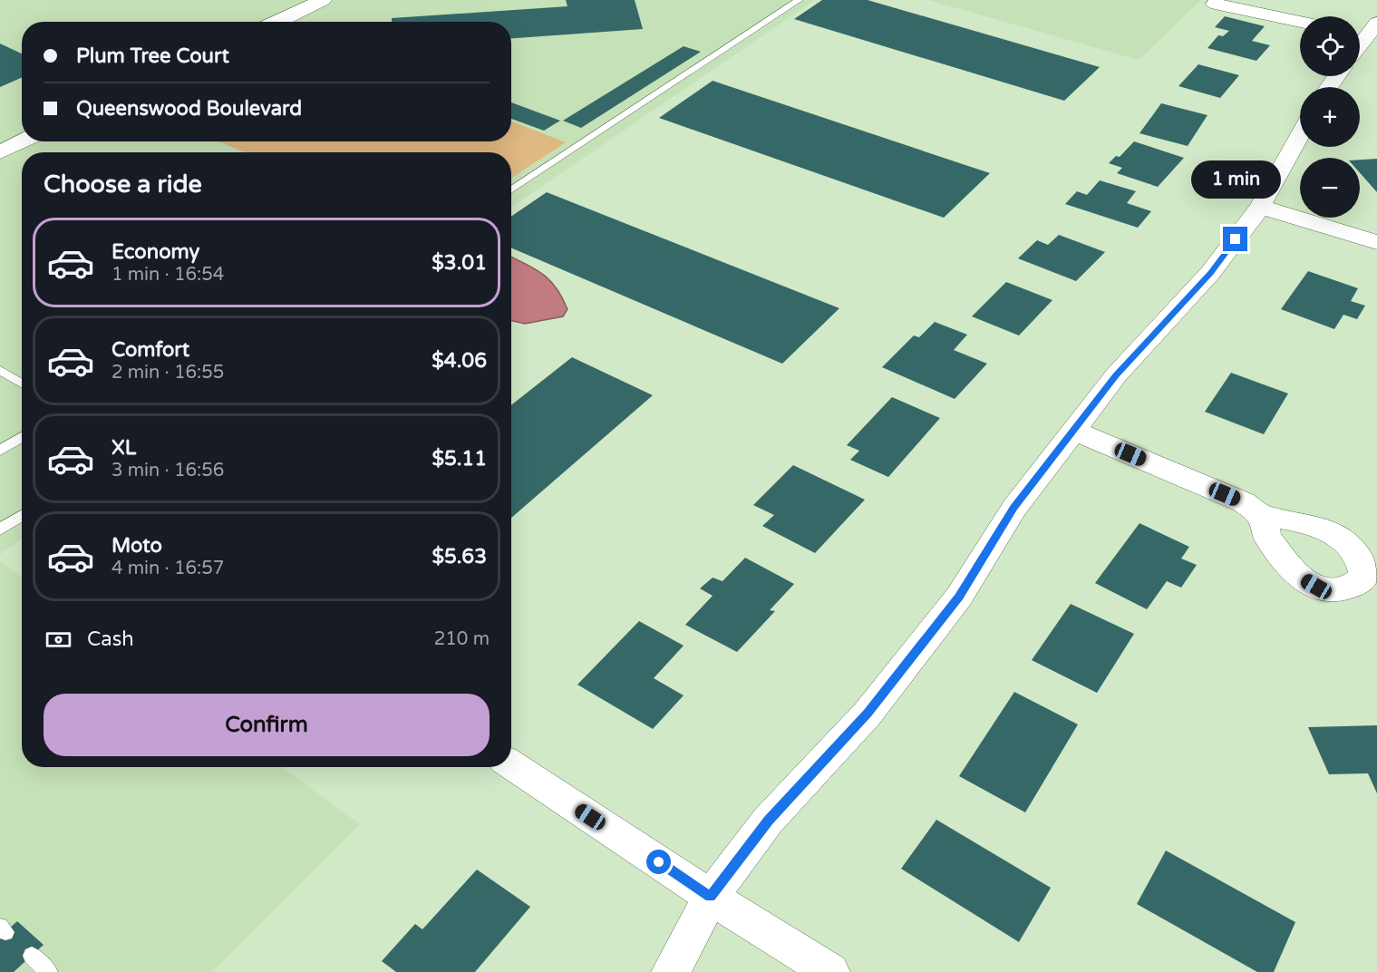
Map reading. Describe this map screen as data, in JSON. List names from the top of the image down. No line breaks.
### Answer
{"page":{"map_buttons":["+","−"],"banner":["Plum Tree Court","Queenswood Boulevard"],"heading":"Choose a ride","bubble":"1 min","list":[{"name":"Economy","note":"1 min · 16:54","value":"$3.01"},{"name":"Comfort","note":"2 min · 16:55","value":"$4.06"},{"name":"XL","note":"3 min · 16:56","value":"$5.11"},{"name":"Moto","note":"4 min · 16:57","value":"$5.63"}],"pay":["Cash","210 m"],"buttons":"Confirm"}}
